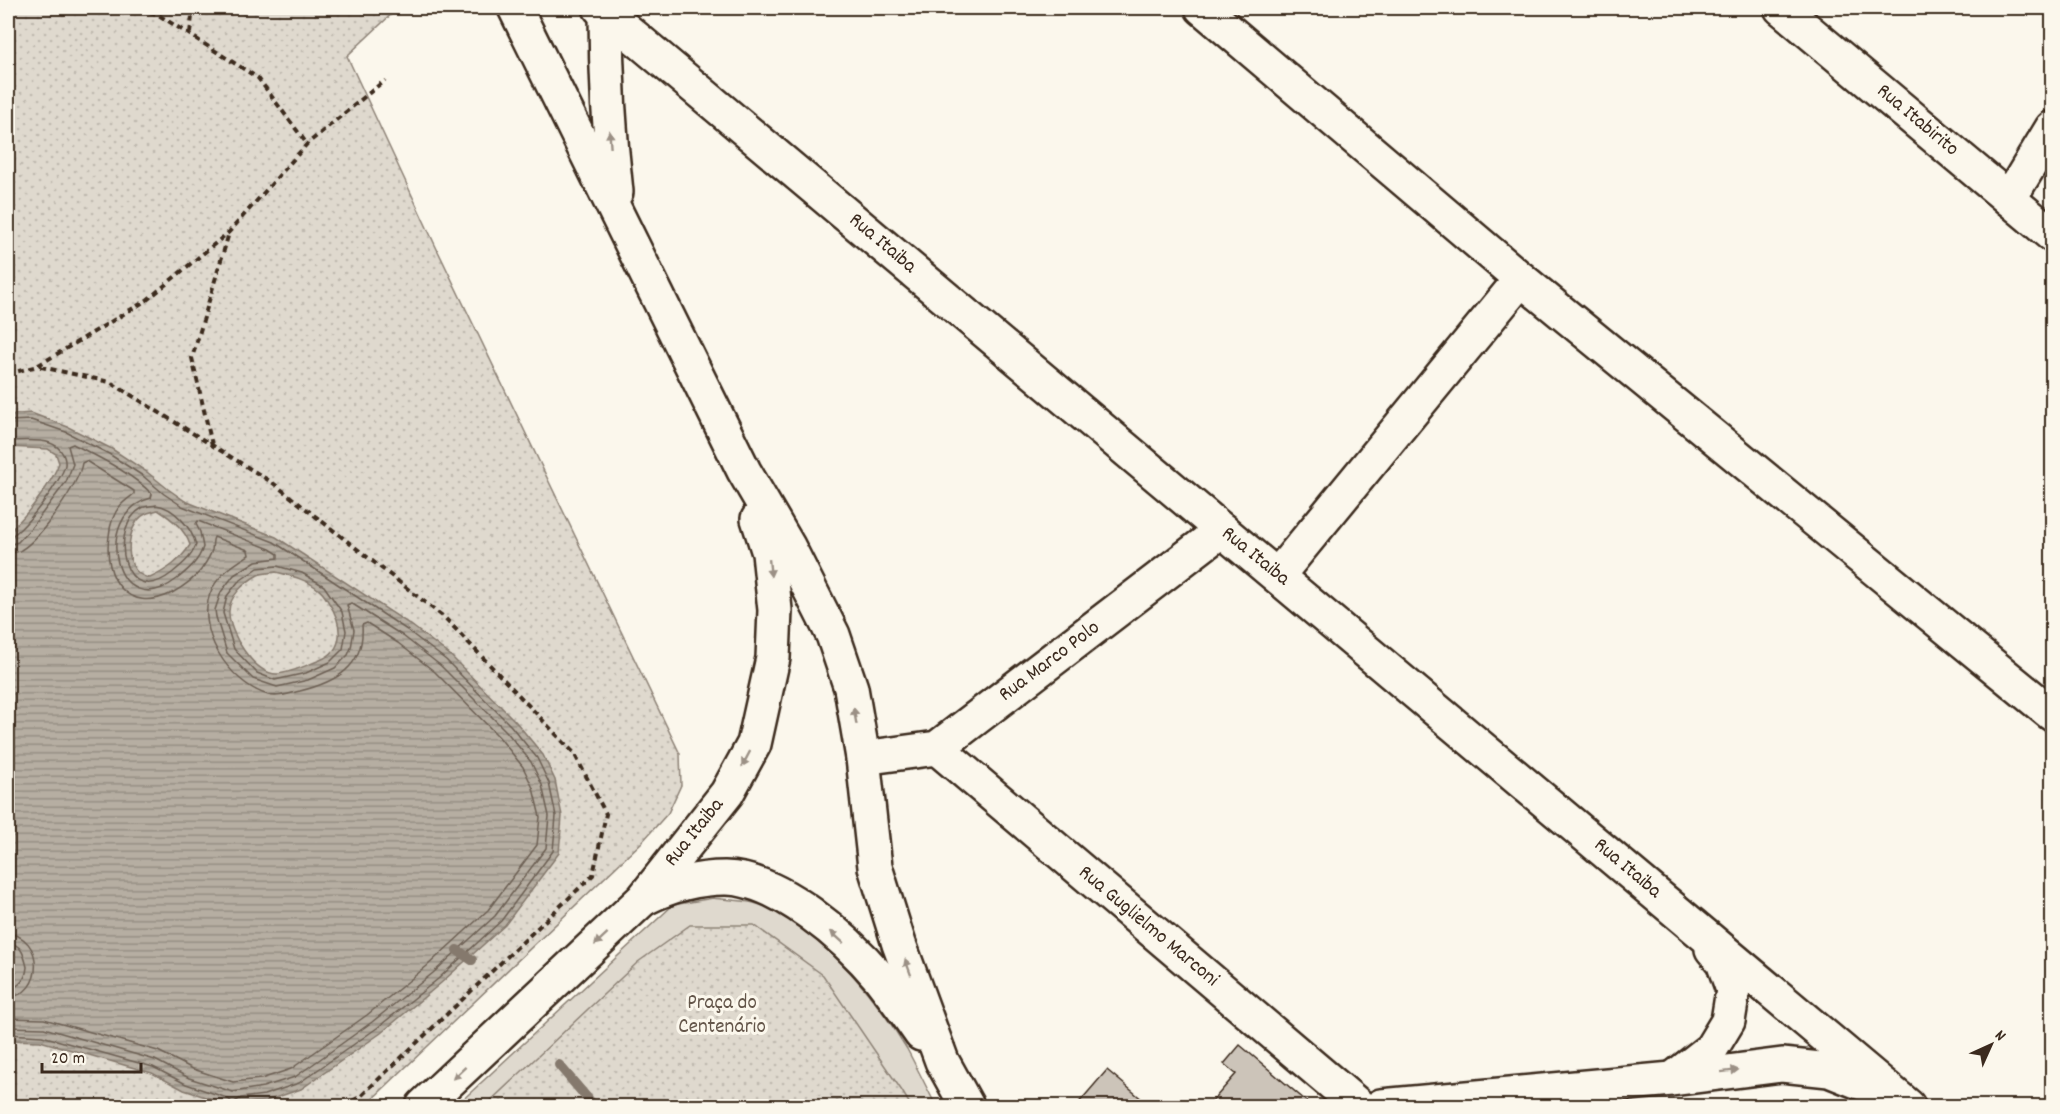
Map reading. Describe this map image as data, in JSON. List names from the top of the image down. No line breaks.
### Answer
{"streets":{"street":["Rua Itabirito","Rua Itaiba","Rua Marco Polo","Rua Guglielmo Marconi"]},"crossings":[["Rua Itaiba","Rua Marco Polo"],["Rua Marco Polo","Rua Guglielmo Marconi"]],"parks":["Praça do Centenário"],"scale_bar":"20 m","north":"top right"}
